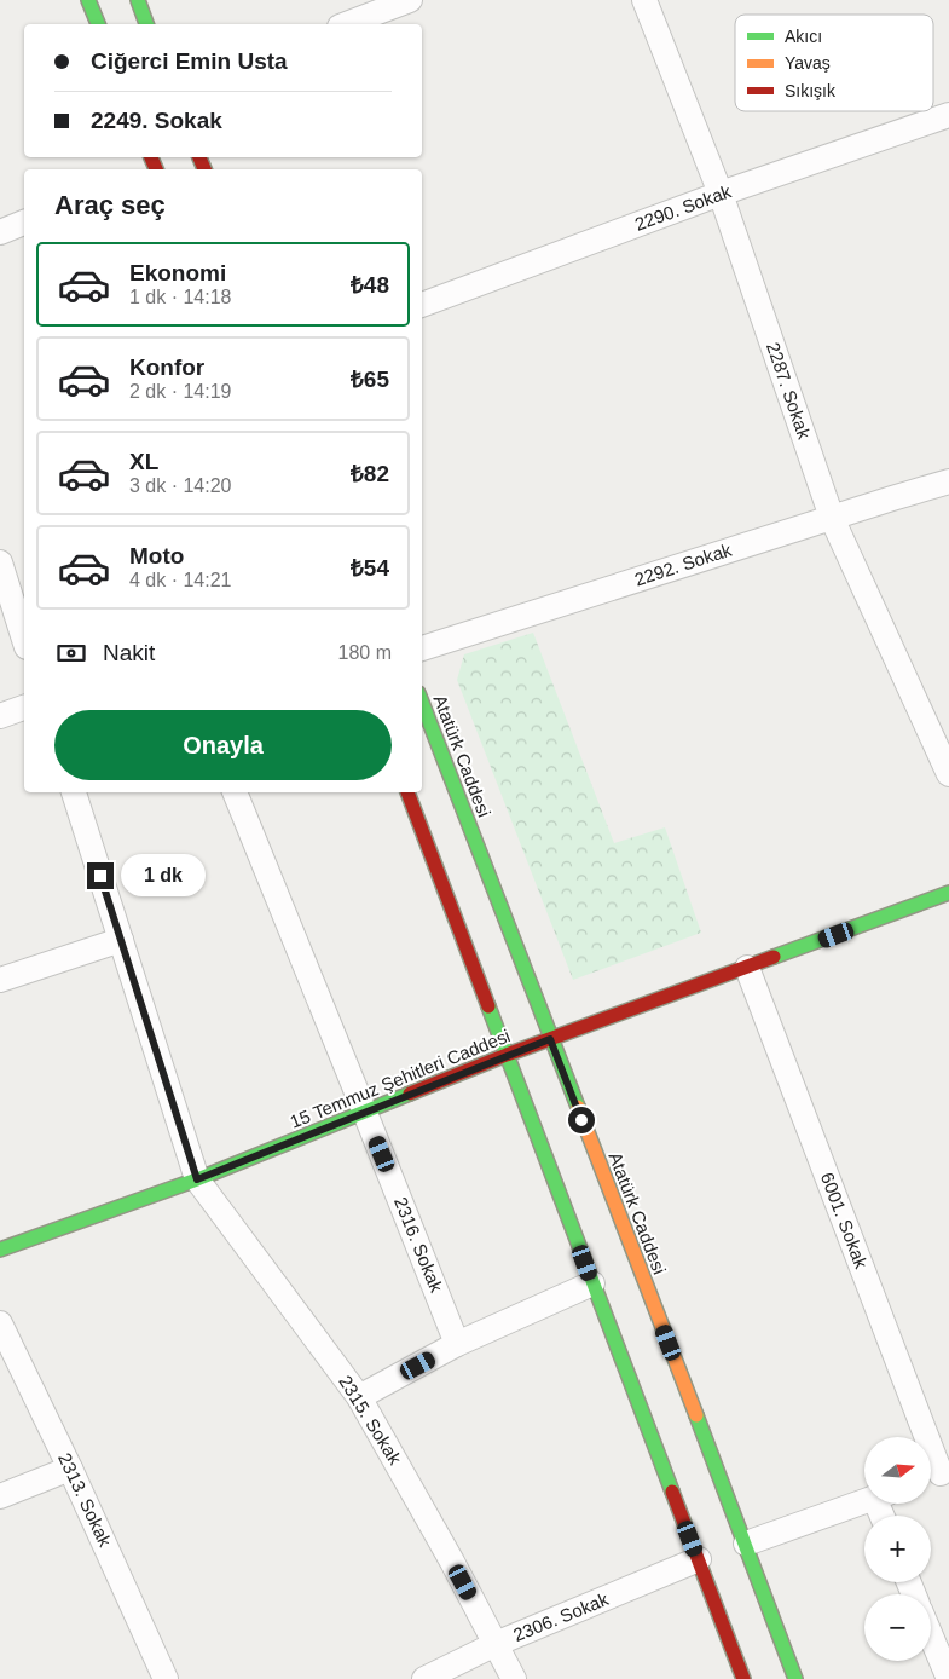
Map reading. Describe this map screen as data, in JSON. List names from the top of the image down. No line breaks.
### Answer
{"streets":{"main road":["Atatürk Caddesi","15 Temmuz Şehitleri Caddesi"],"street":["2290. Sokak","2287. Sokak","2292. Sokak","6001. Sokak","2316. Sokak","2315. Sokak","2313. Sokak","2306. Sokak"]},"crossings":[["2290. Sokak","2287. Sokak"],["2287. Sokak","2292. Sokak"],["Atatürk Caddesi","15 Temmuz Şehitleri Caddesi"],["15 Temmuz Şehitleri Caddesi","6001. Sokak"],["15 Temmuz Şehitleri Caddesi","2316. Sokak"],["15 Temmuz Şehitleri Caddesi","2315. Sokak"],["2315. Sokak","2306. Sokak"]],"legend":["Akıcı","Yavaş","Sıkışık"],"north":"right","page":{"banner":["Ciğerci Emin Usta","2249. Sokak"],"heading":"Araç seç","list":[{"name":"Ekonomi","note":"1 dk · 14:18","value":"₺48"},{"name":"Konfor","note":"2 dk · 14:19","value":"₺65"},{"name":"XL","note":"3 dk · 14:20","value":"₺82"},{"name":"Moto","note":"4 dk · 14:21","value":"₺54"}],"pay":["Nakit","180 m"],"buttons":"Onayla","bubble":"1 dk","map_buttons":["+","−"]}}
